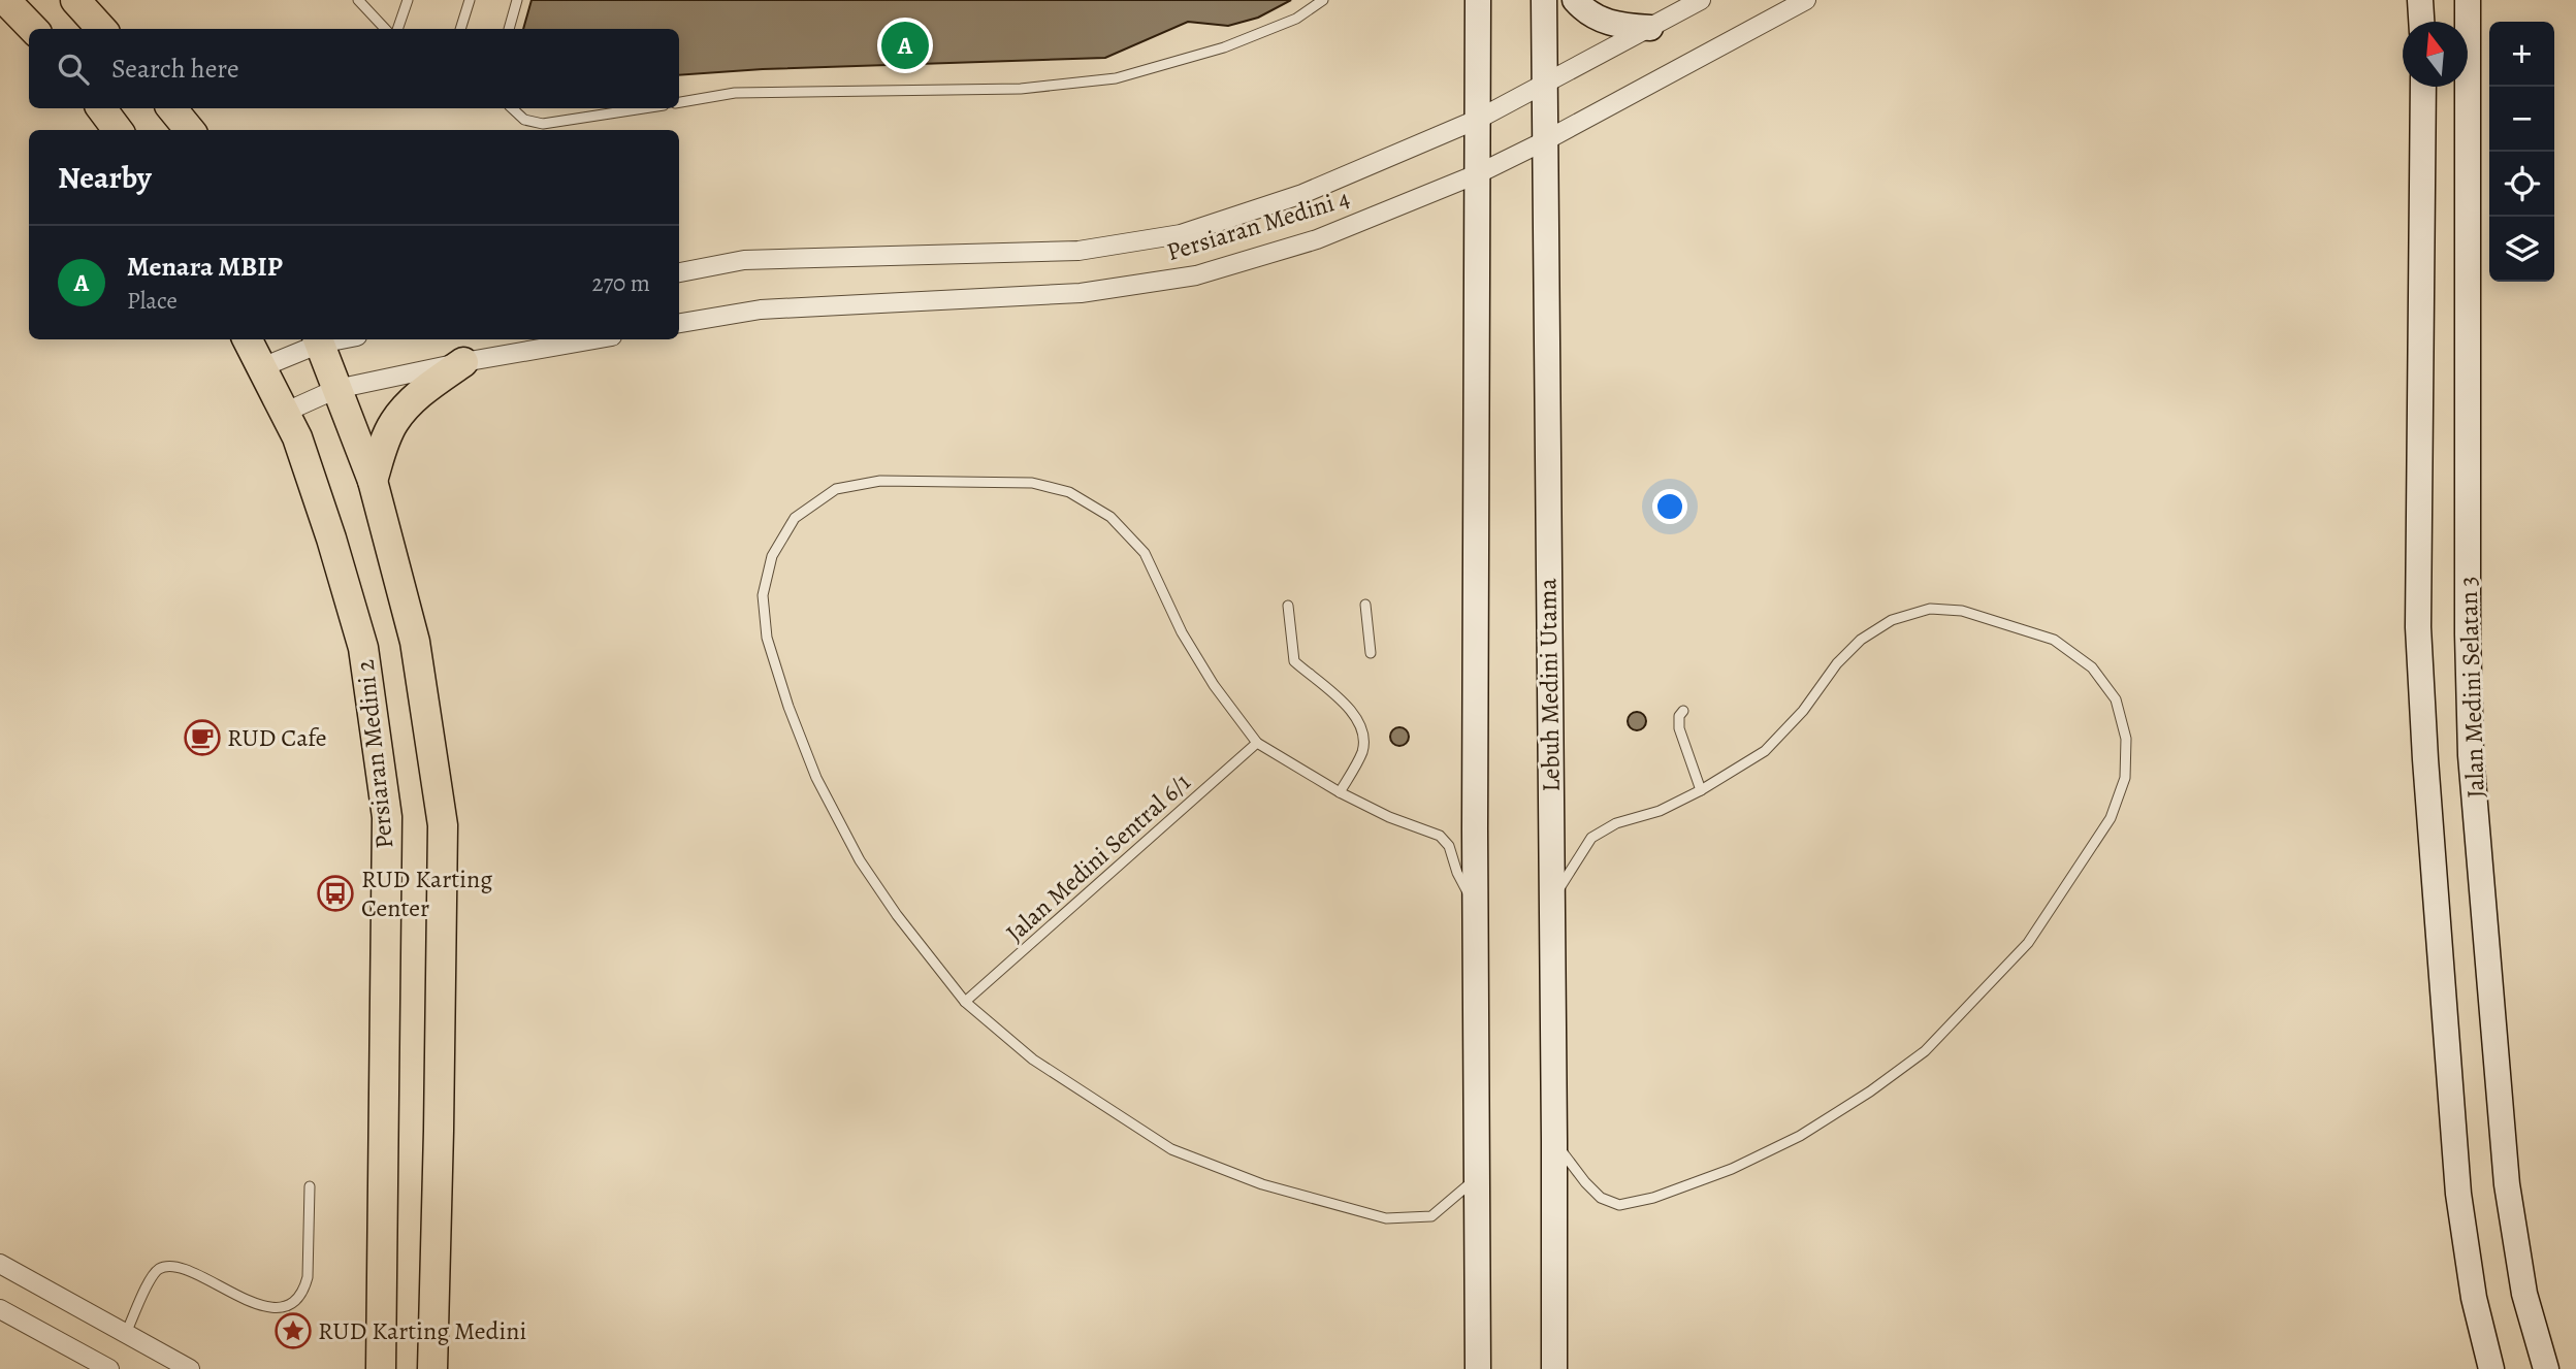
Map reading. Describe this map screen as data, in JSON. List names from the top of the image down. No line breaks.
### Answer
{"streets":{"main road":["Lebuh Medini Utama","Jalan Medini Selatan 3","Persiaran Medini 2"],"street":["Persiaran Medini 4"],"lane":["Jalan Medini Sentral 6/1"]},"crossings":[["Persiaran Medini 4","Lebuh Medini Utama"]],"places":{"cafe":["RUD Cafe"],"bus stop":["RUD Karting Center"],"place":["RUD Karting Medini"]},"north":"top","page":{"pins":"A","map_buttons":["+","−"],"search":"Search here","heading":"Nearby","list":[{"mark":"A","name":"Menara MBIP","note":"Place","value":"270 m"}]}}
